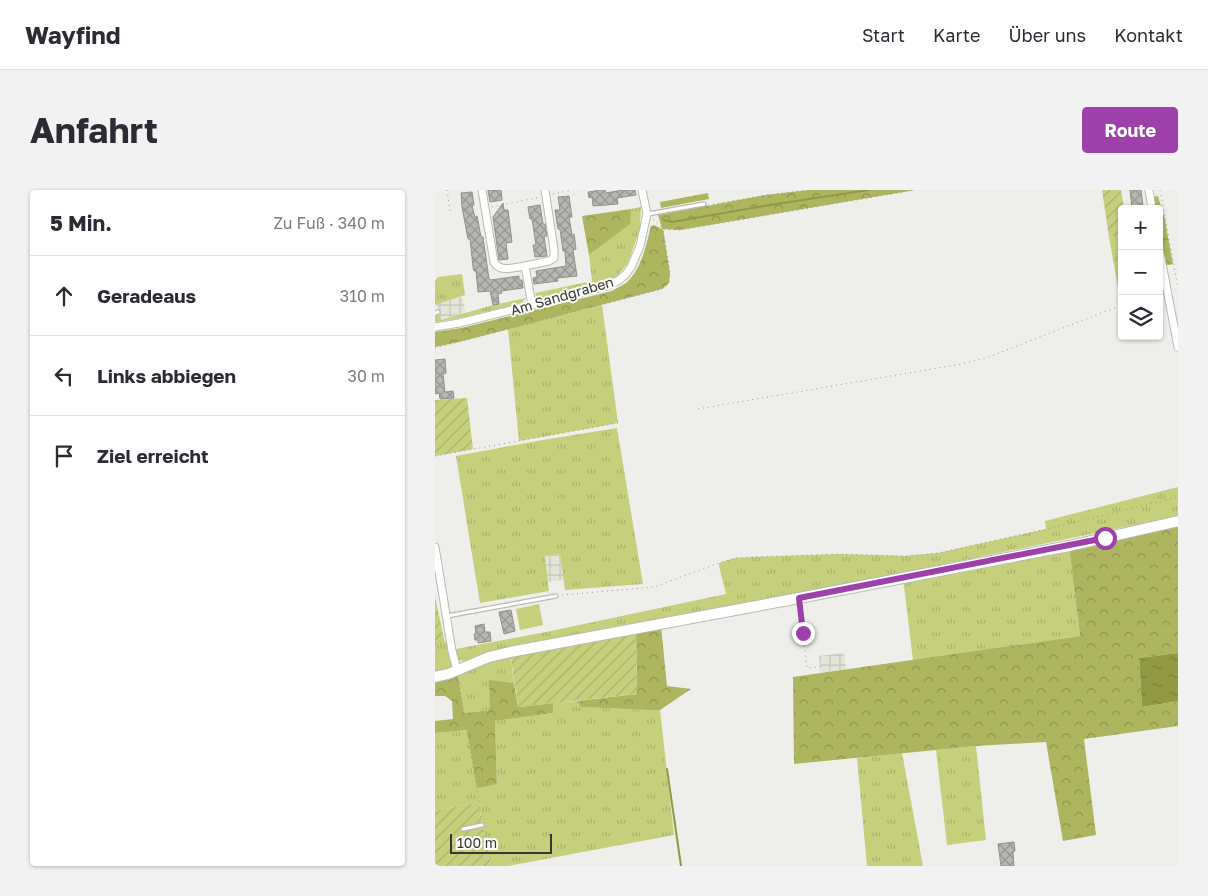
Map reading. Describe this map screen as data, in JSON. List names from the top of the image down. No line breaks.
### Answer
{"streets":{"street":["Am Sandgraben"]},"scale_bar":"100 m","page":{"header":"Wayfind","nav":["Start","Karte","Über uns","Kontakt"],"buttons":"Route","title":"Anfahrt","heading":["5 Min.","Zu Fuß · 340 m"],"map_buttons":["+","−"],"list":[["Geradeaus","310 m"],["Links abbiegen","30 m"],"Ziel erreicht"],"scale":"100 m"}}
